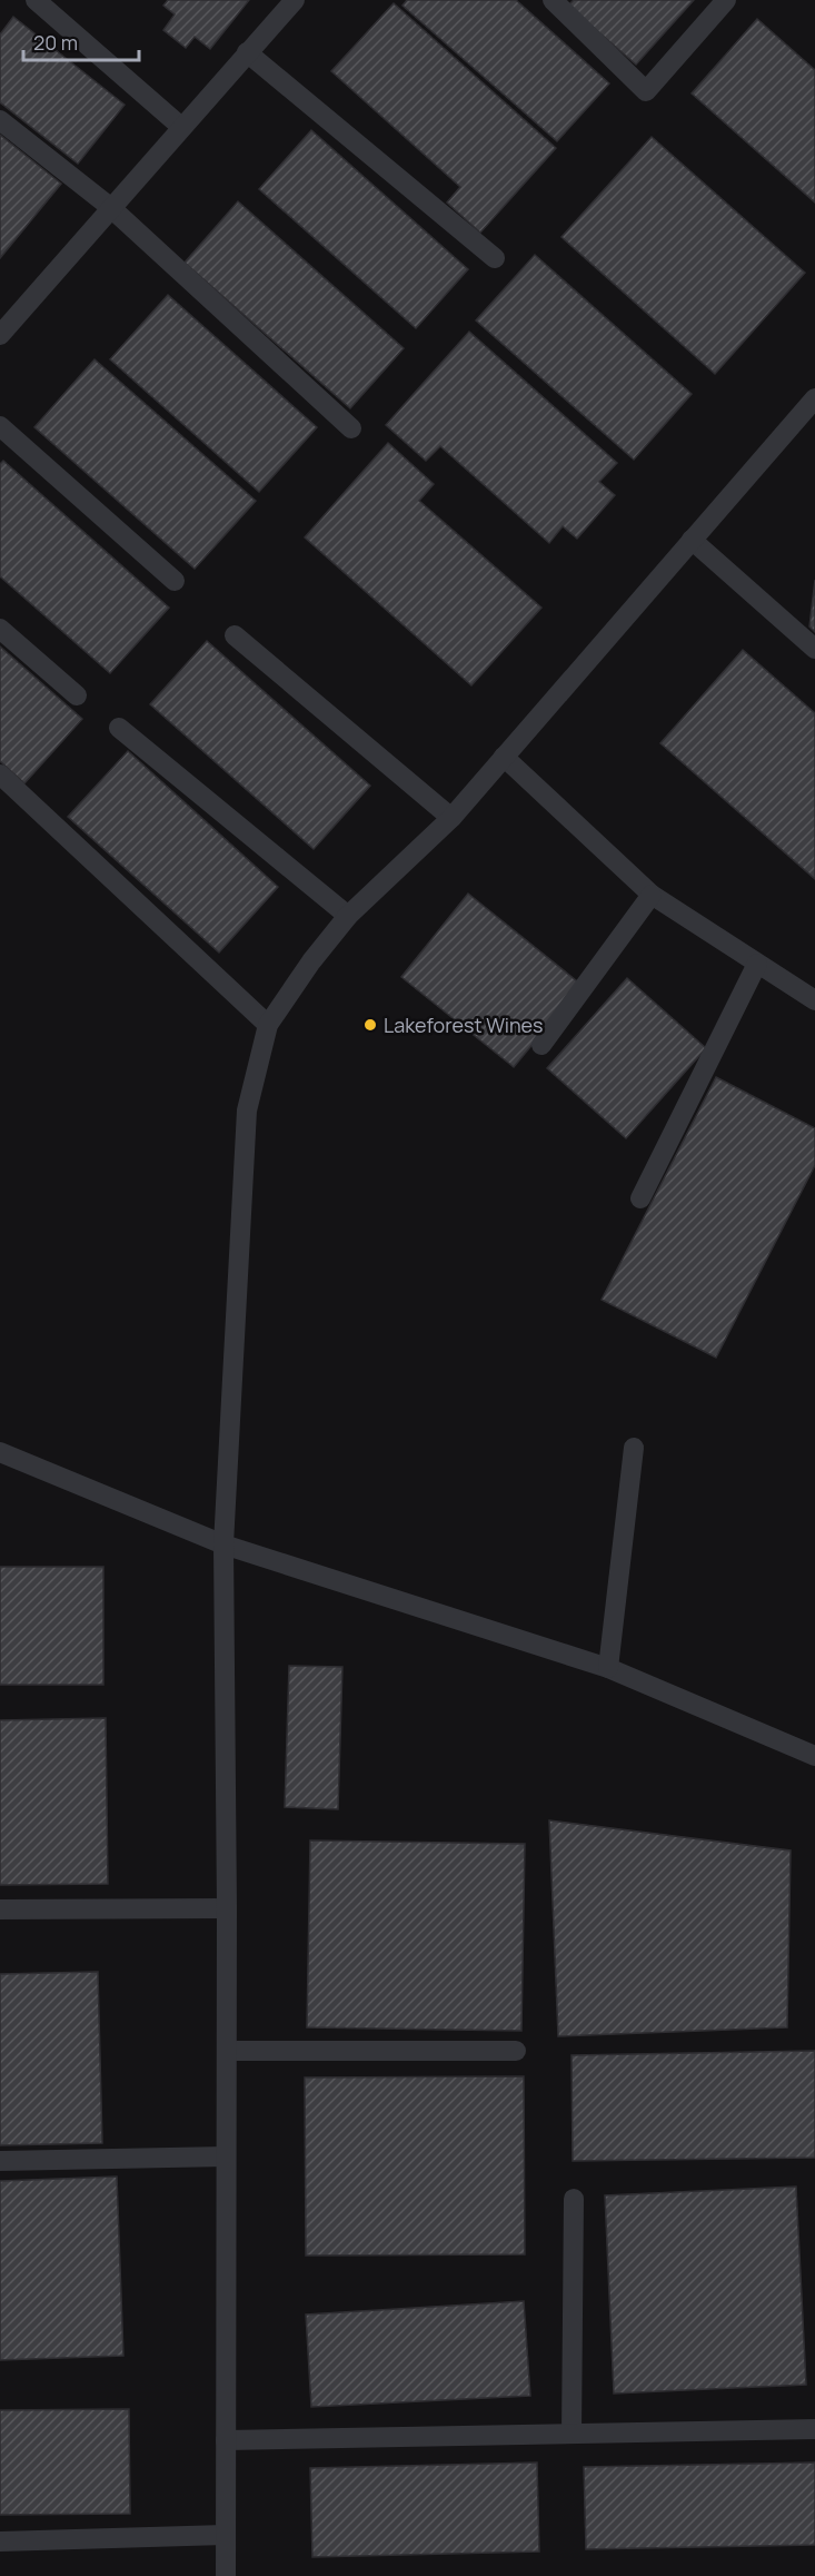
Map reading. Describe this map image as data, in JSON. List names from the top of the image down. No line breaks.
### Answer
{"places":["Lakeforest Wines"],"scale_bar":"20 m"}
